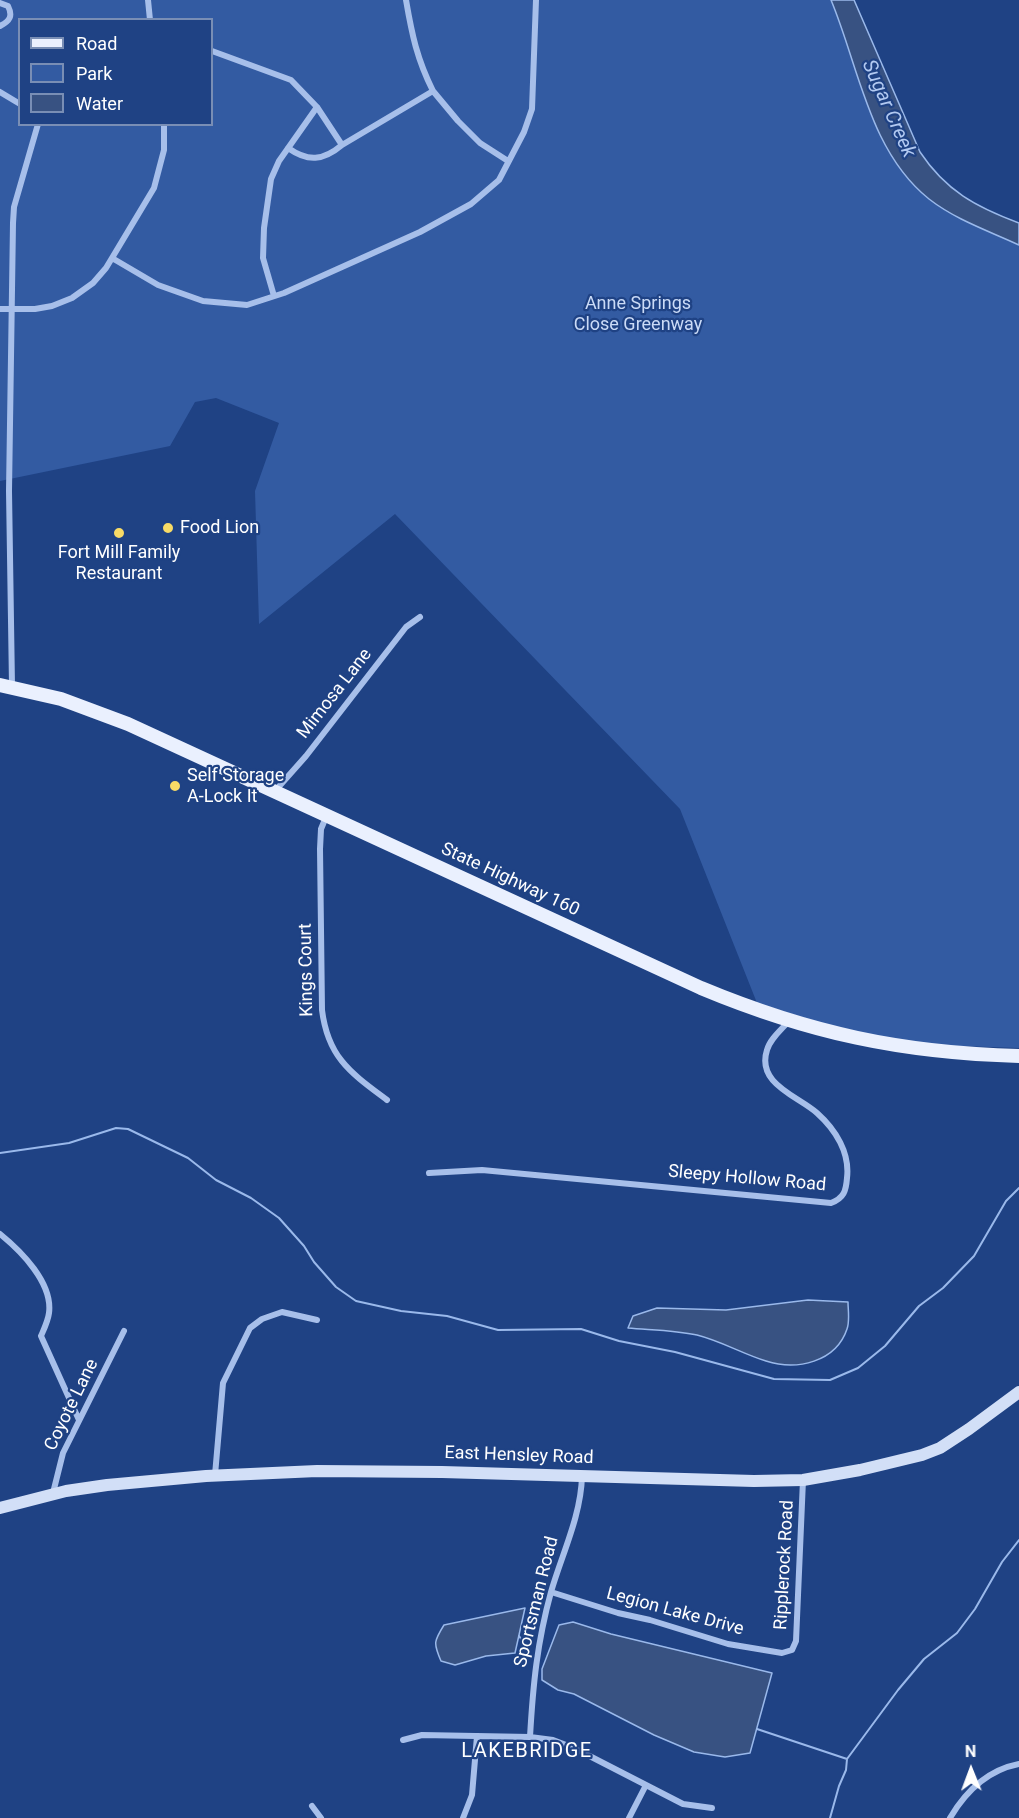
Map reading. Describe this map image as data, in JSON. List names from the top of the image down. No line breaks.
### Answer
{"streets":{"main road":["State Highway 160","East Hensley Road"],"street":["Mimosa Lane","Kings Court","Sleepy Hollow Road","Coyote Lane","Ripplerock Road","Sportsman Road","Legion Lake Drive"]},"crossings":[["Mimosa Lane","State Highway 160"],["State Highway 160","Kings Court"],["State Highway 160","Sleepy Hollow Road"],["Coyote Lane","East Hensley Road"],["East Hensley Road","Ripplerock Road"],["East Hensley Road","Sportsman Road"],["Ripplerock Road","Legion Lake Drive"],["Sportsman Road","Legion Lake Drive"]],"districts":["LAKEBRIDGE"],"water":["Sugar Creek"],"parks":["Anne Springs Close Greenway"],"places":["Food Lion","Fort Mill Family Restaurant","Self Storage A-Lock It"],"legend":["Road","Park","Water"],"north":"top"}
